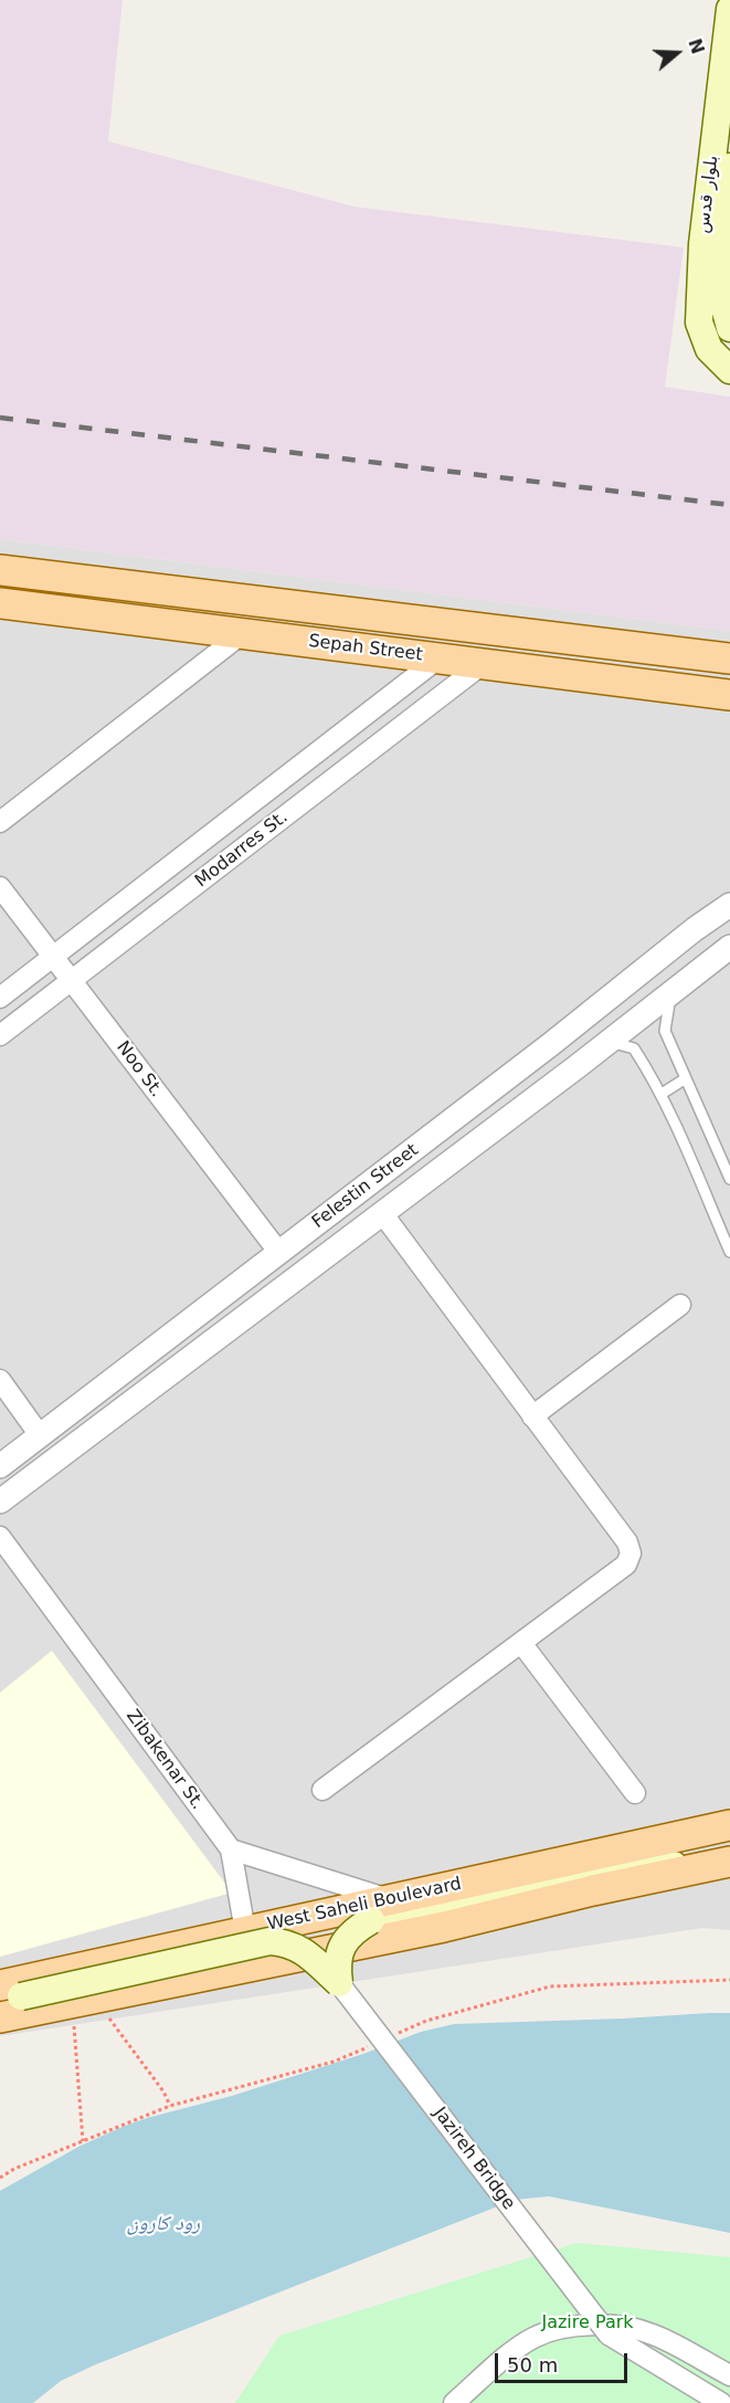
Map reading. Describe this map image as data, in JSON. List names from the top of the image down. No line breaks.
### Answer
{"streets":{"main road":["بلوار قدس","Sepah Street","West Saheli Boulevard"],"street":["Modarres St.","Noo St.","Felestin Street","Zibakenar St.","Jazireh Bridge"]},"crossings":[["Sepah Street","Modarres St."],["Modarres St.","Noo St."],["Noo St.","Felestin Street"]],"water":["رود کارون"],"parks":["Jazire Park"],"scale_bar":"50 m","north":"right"}
